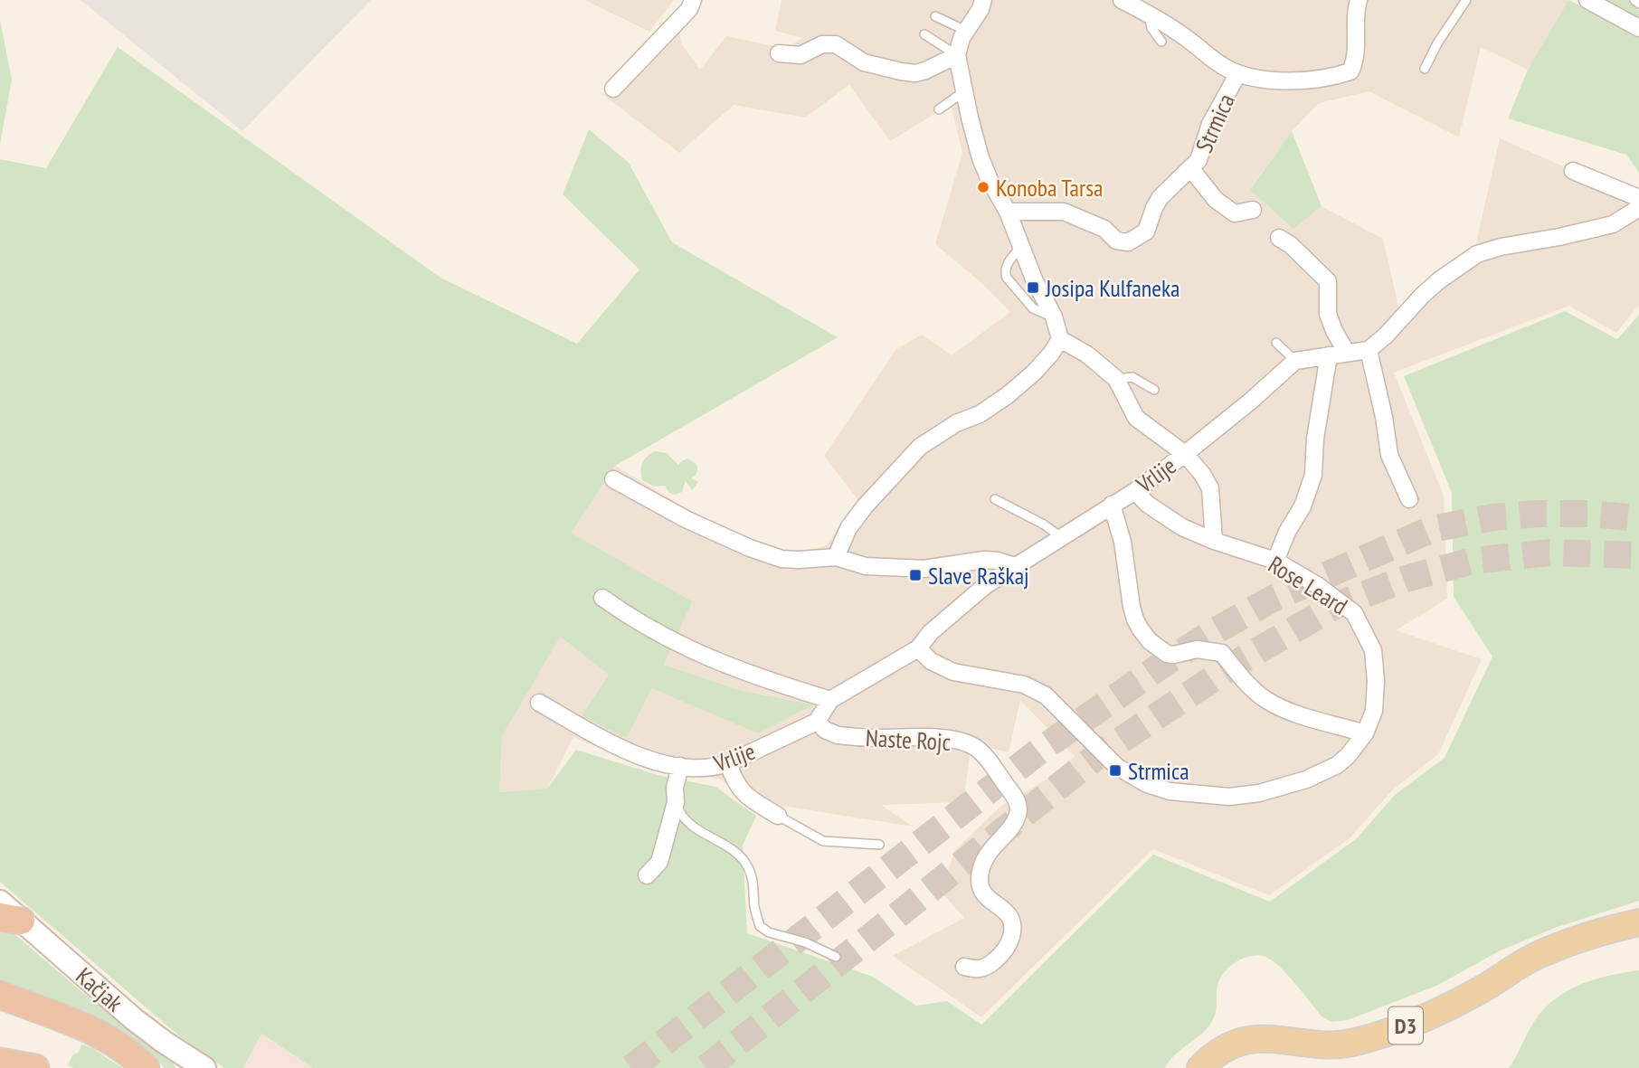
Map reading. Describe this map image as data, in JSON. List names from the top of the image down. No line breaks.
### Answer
{"streets":{"main road":["Kačjak","D3"],"street":["Strmica","Vrlije","Rose Leard","Naste Rojc"]},"crossings":[["Vrlije","Rose Leard"],["Vrlije","Naste Rojc"]],"places":{"other":["Konoba Tarsa"],"transit":["Josipa Kulfaneka","Slave Raškaj","Strmica"]}}
